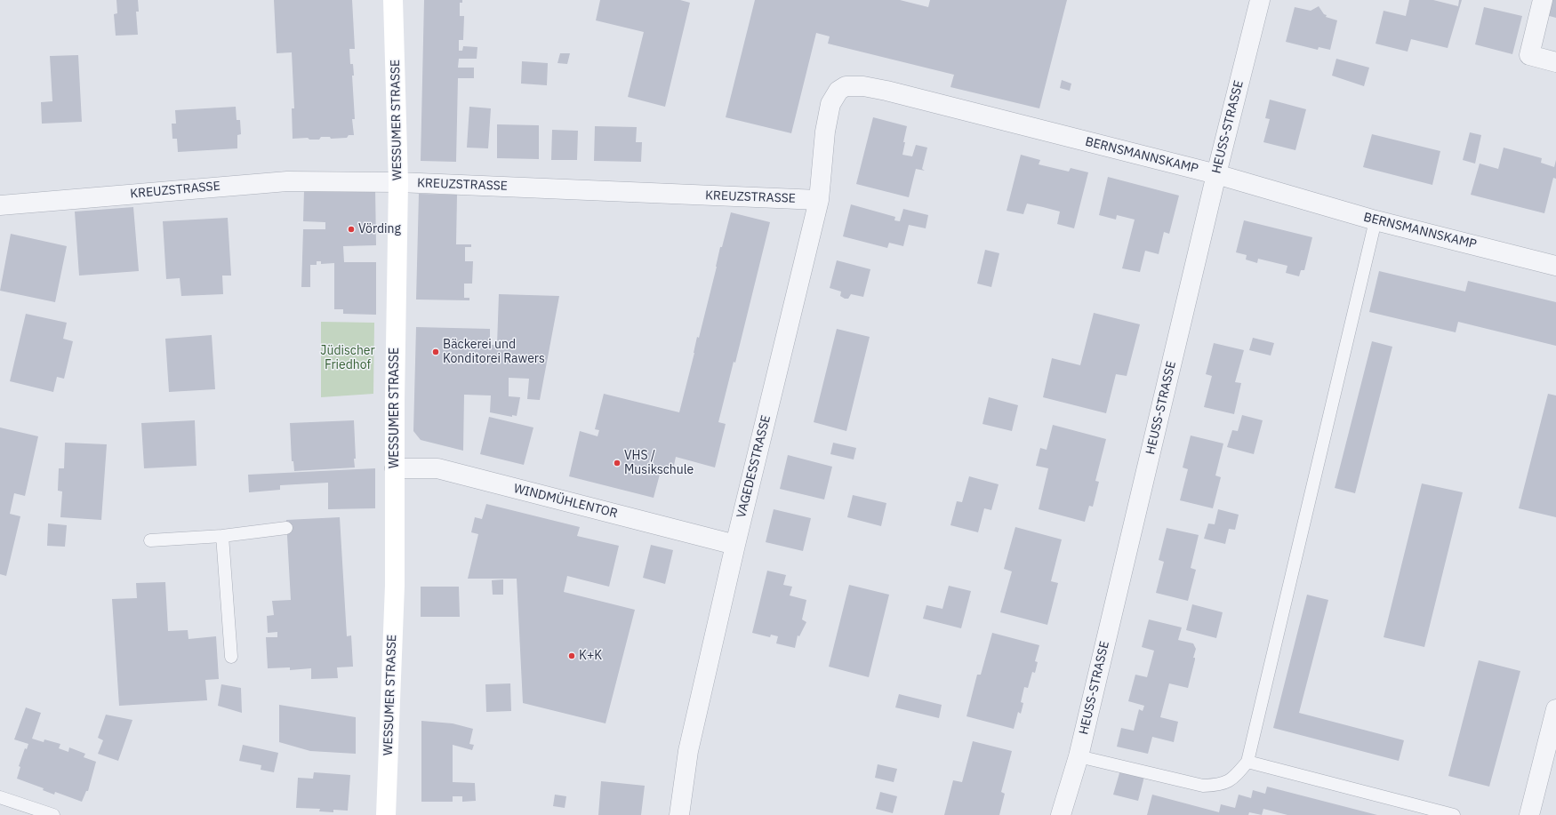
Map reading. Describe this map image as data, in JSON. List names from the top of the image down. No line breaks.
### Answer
{"streets":{"street":["WESSUMER STRASSE","HEUSS-STRASSE","BERNSMANNSKAMP","KREUZSTRASSE","VAGEDESSTRASSE","WINDMÜHLENTOR"]},"crossings":[["WESSUMER STRASSE","KREUZSTRASSE"],["WESSUMER STRASSE","WINDMÜHLENTOR"],["HEUSS-STRASSE","BERNSMANNSKAMP"],["BERNSMANNSKAMP","VAGEDESSTRASSE"],["KREUZSTRASSE","VAGEDESSTRASSE"],["VAGEDESSTRASSE","WINDMÜHLENTOR"]],"parks":["Jüdischer Friedhof"],"places":["Vörding","Bäckerei und Konditorei Rawers","VHS / Musikschule","K+K"]}
